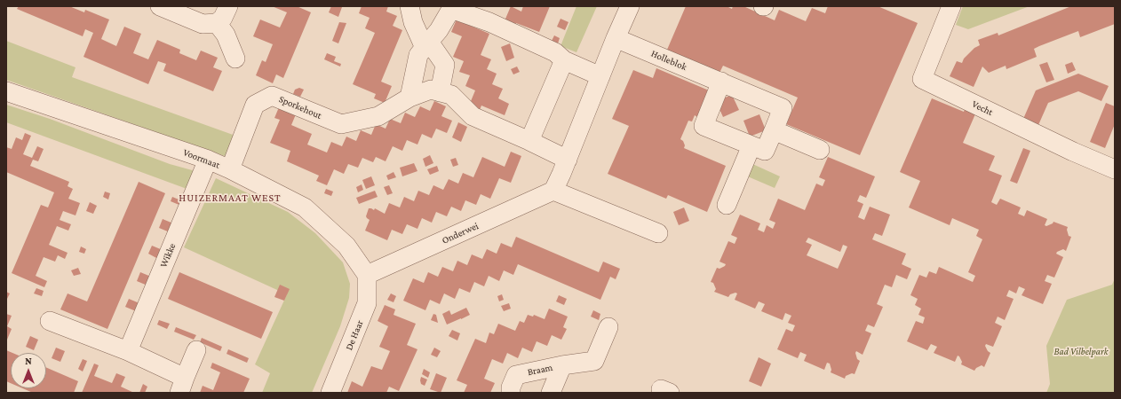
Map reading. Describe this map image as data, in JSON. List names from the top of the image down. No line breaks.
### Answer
{"streets":{"street":["Holleblok","Sporkehout","Vecht","Voormaat","Onderwei","Wikke","De Haar","Braam"]},"crossings":[["Sporkehout","Voormaat"],["Voormaat","Onderwei"],["Voormaat","Wikke"],["Voormaat","De Haar"],["Onderwei","De Haar"]],"districts":["HUIZERMAAT WEST"],"parks":["Bad Vilbelpark"],"north":"top"}
